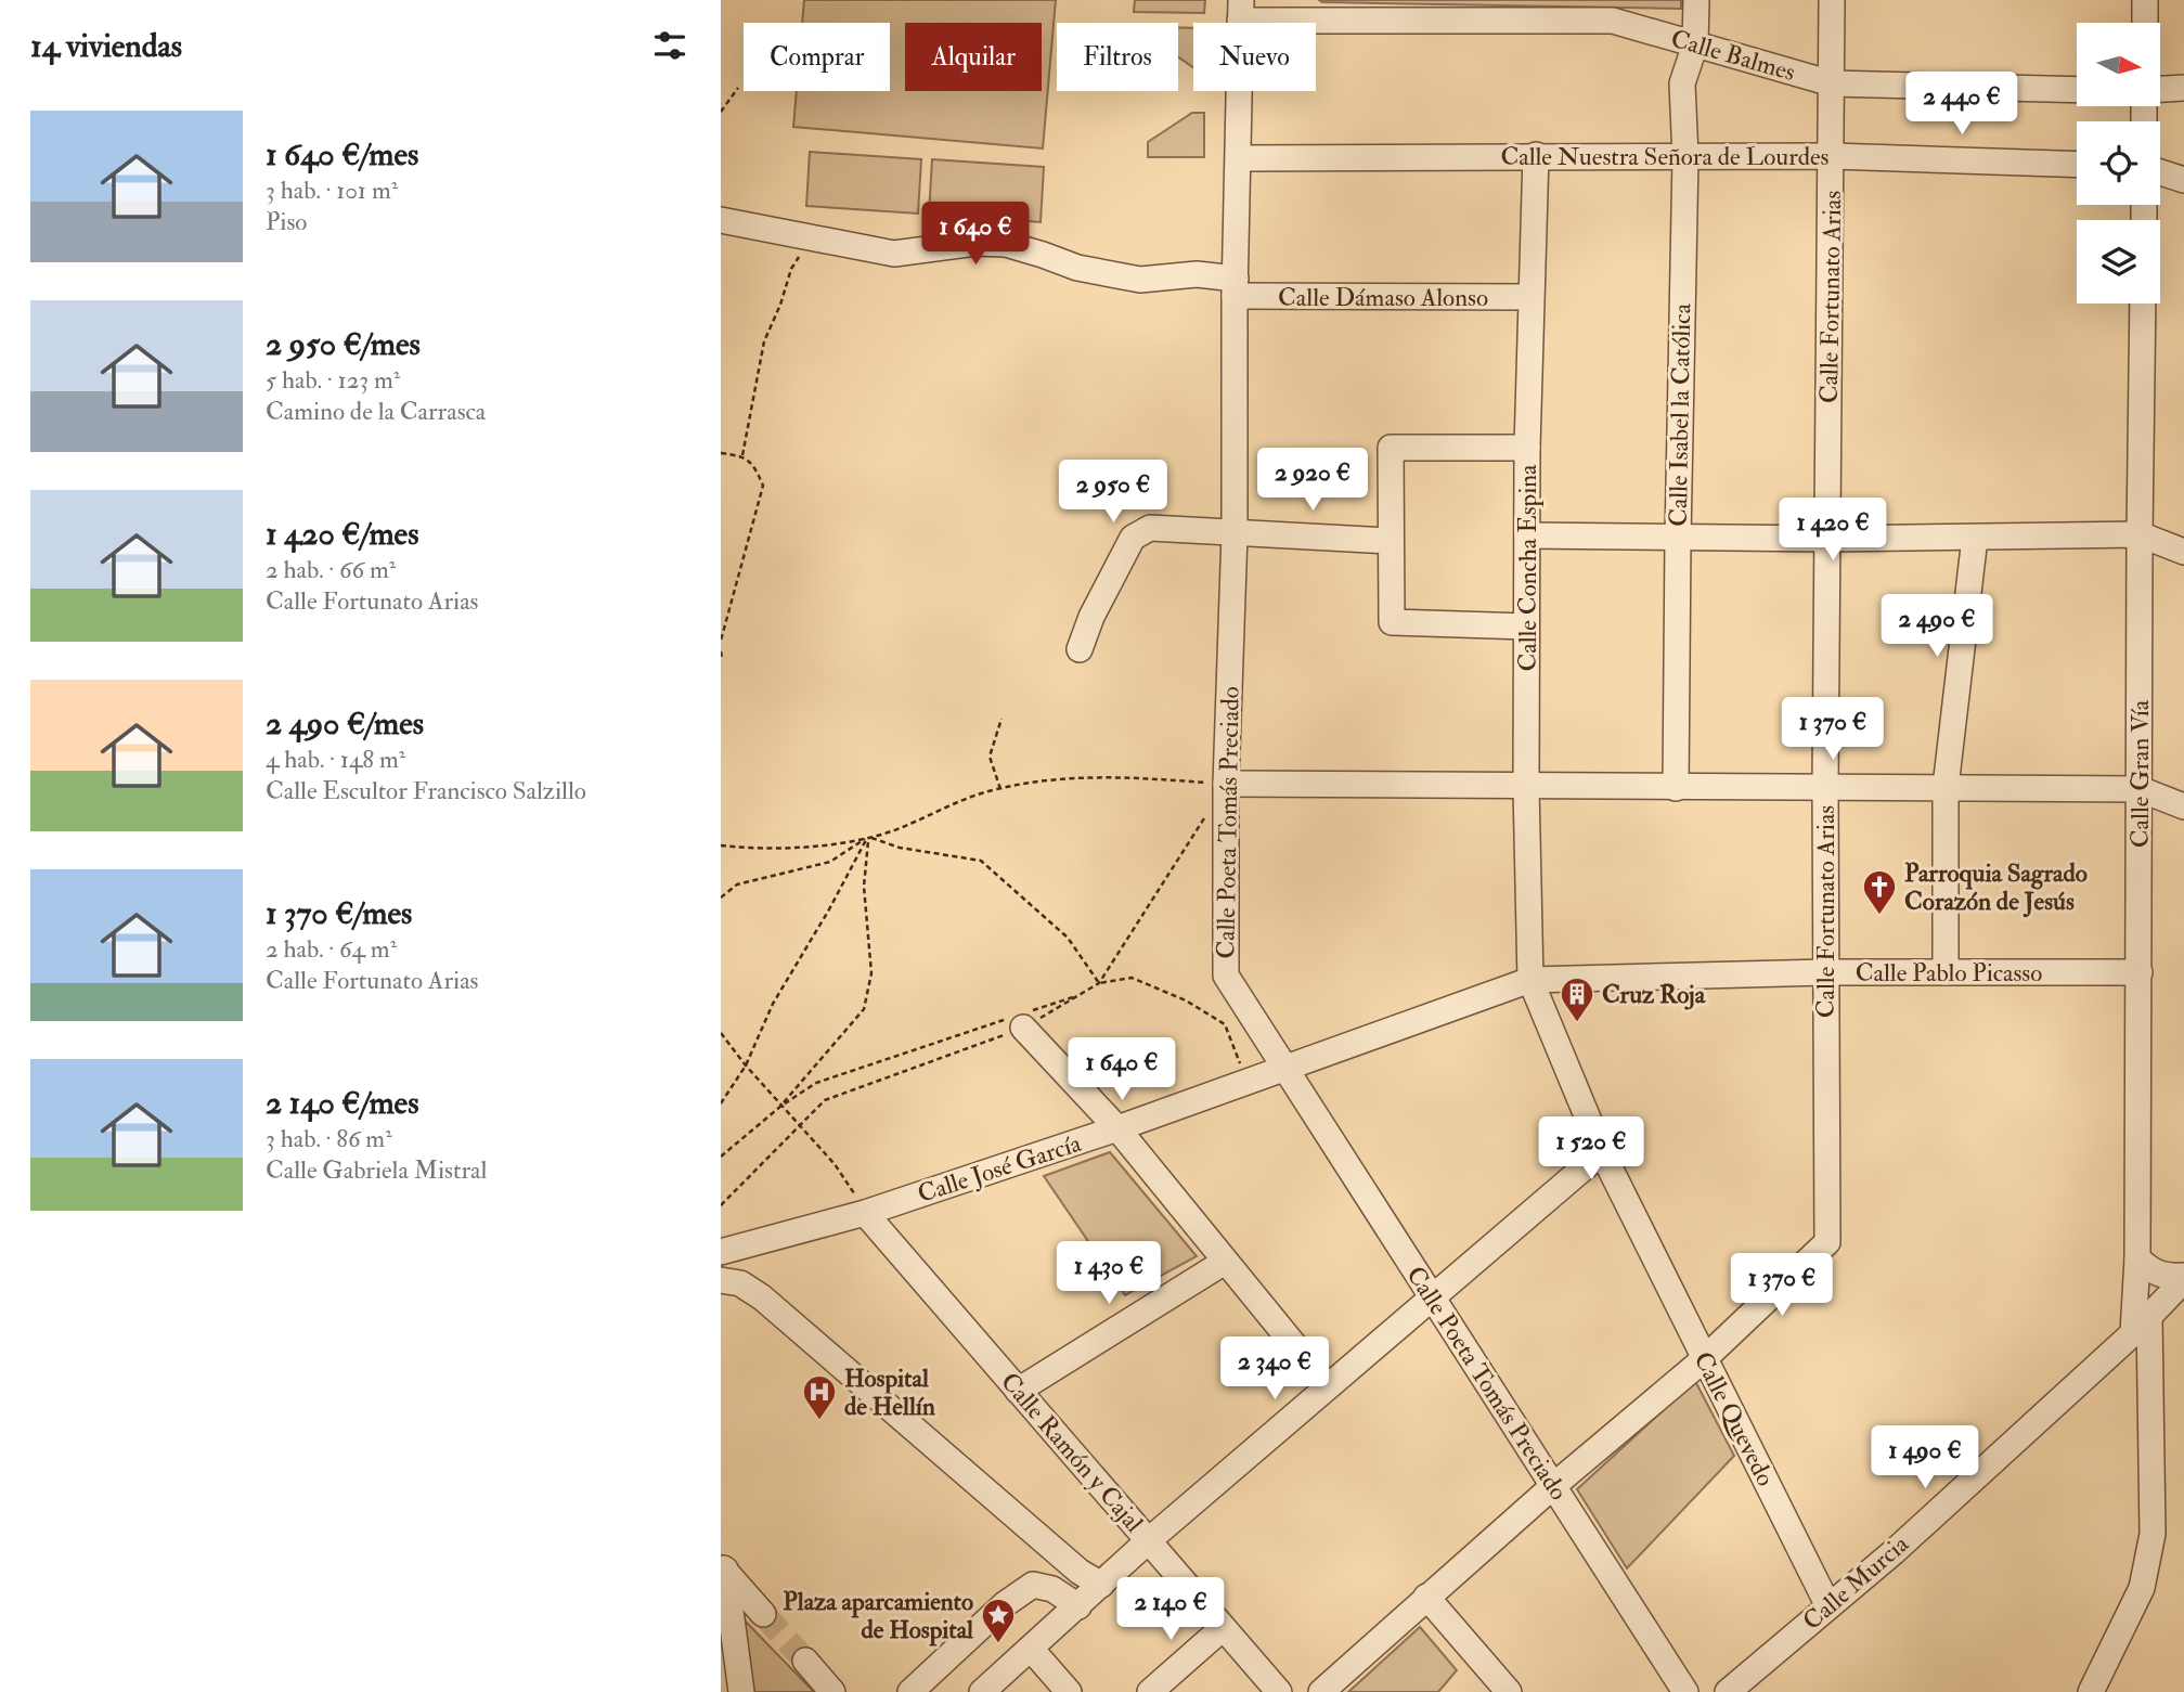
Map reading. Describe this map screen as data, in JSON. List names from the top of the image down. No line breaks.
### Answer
{"streets":{"street":["Calle Balmes","Calle Nuestra Señora de Lourdes","Calle Dámaso Alonso","Calle Fortunato Arias","Calle Isabel la Católica","Calle Concha Espina","Calle Gran Vía","Calle Poeta Tomás Preciado","Calle Pablo Picasso","Calle José García","Calle Quevedo","Calle Ramón y Cajal","Calle Murcia"]},"crossings":[["Calle Balmes","Calle Fortunato Arias"],["Calle Balmes","Calle Isabel la Católica"],["Calle Balmes","Calle Poeta Tomás Preciado"],["Calle Nuestra Señora de Lourdes","Calle Fortunato Arias"],["Calle Nuestra Señora de Lourdes","Calle Isabel la Católica"],["Calle Nuestra Señora de Lourdes","Calle Concha Espina"],["Calle Nuestra Señora de Lourdes","Calle Poeta Tomás Preciado"],["Calle Dámaso Alonso","Calle Concha Espina"],["Calle Dámaso Alonso","Calle Poeta Tomás Preciado"],["Calle Fortunato Arias","Calle Poeta Tomás Preciado"],["Calle Fortunato Arias","Calle Pablo Picasso"],["Calle Fortunato Arias","Calle Quevedo"],["Calle Concha Espina","Calle Pablo Picasso"],["Calle Concha Espina","Calle José García"],["Calle Concha Espina","Calle Quevedo"],["Calle Gran Vía","Calle Pablo Picasso"],["Calle Gran Vía","Calle Murcia"],["Calle Poeta Tomás Preciado","Calle José García"],["Calle Pablo Picasso","Calle José García"],["Calle Pablo Picasso","Calle Quevedo"],["Calle José García","Calle Quevedo"],["Calle José García","Calle Ramón y Cajal"],["Calle Quevedo","Calle Murcia"]],"places":{"church":["Parroquia Sagrado Corazón de Jesús"],"building":["Cruz Roja"],"hospital":["Hospital de Hellín"],"place":["Plaza aparcamiento de Hospital"]},"north":"right","page":{"heading":"14 viviendas","chip":["Comprar","Alquilar","Filtros","Nuevo"],"price":["2 440 €","1 640 €","2 920 €","2 950 €","1 420 €","2 490 €","1 370 €","1 640 €","1 520 €","1 430 €","1 370 €","2 340 €","1 490 €","2 140 €"],"list":[{"name":"1 640 €/mes","note":"3 hab. · 101 m² · Piso"},{"name":"2 950 €/mes","note":"5 hab. · 123 m² · Camino de la Carrasca"},{"name":"1 420 €/mes","note":"2 hab. · 66 m² · Calle Fortunato Arias"},{"name":"2 490 €/mes","note":"4 hab. · 148 m² · Calle Escultor Francisco Salzillo"},{"name":"1 370 €/mes","note":"2 hab. · 64 m² · Calle Fortunato Arias"},{"name":"2 140 €/mes","note":"3 hab. · 86 m² · Calle Gabriela Mistral"}]}}
